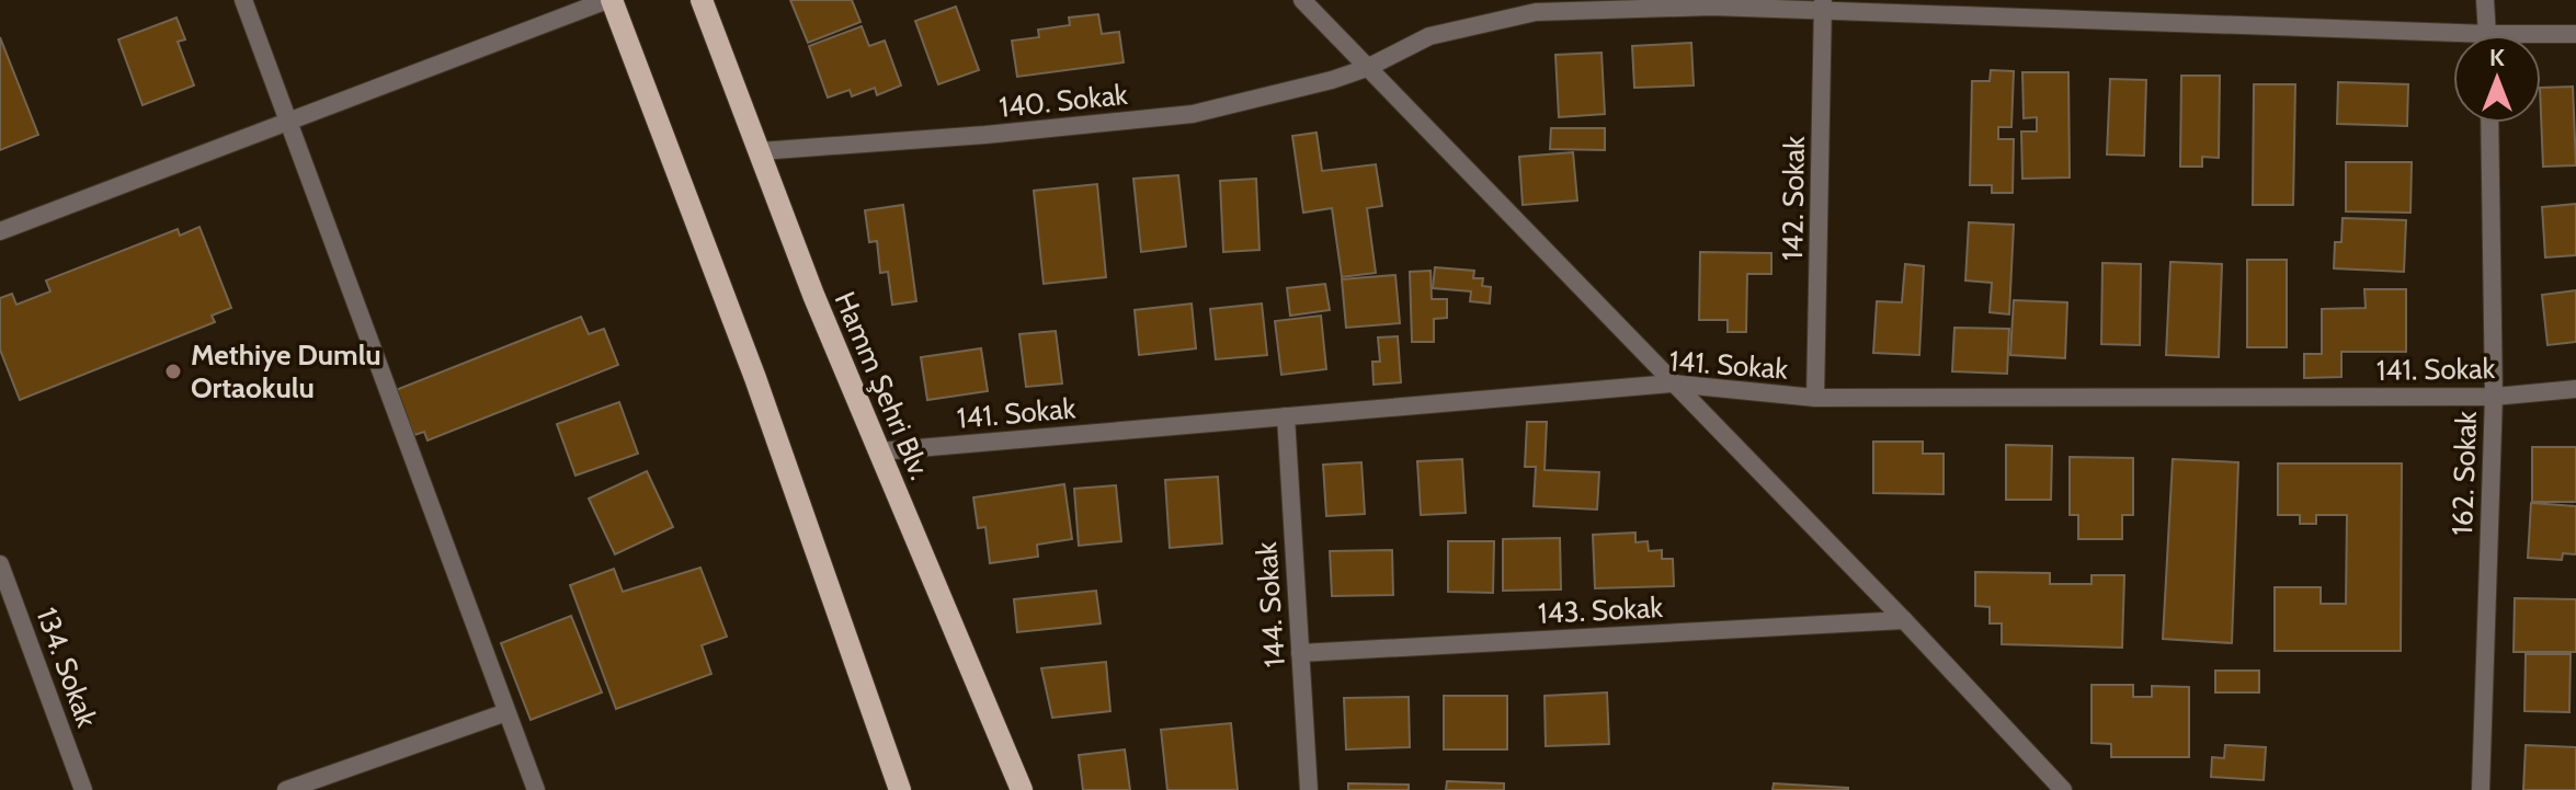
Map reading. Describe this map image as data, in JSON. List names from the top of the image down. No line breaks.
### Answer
{"streets":{"main road":["Hamm Şehri Blv."],"street":["140. Sokak","142. Sokak","141. Sokak","162. Sokak","144. Sokak","143. Sokak","134. Sokak"]},"crossings":[["140. Sokak","142. Sokak"],["140. Sokak","Hamm Şehri Blv."],["142. Sokak","141. Sokak"],["141. Sokak","Hamm Şehri Blv."],["141. Sokak","162. Sokak"],["141. Sokak","144. Sokak"],["144. Sokak","143. Sokak"]],"places":["Methiye Dumlu Ortaokulu"],"north":"top"}
